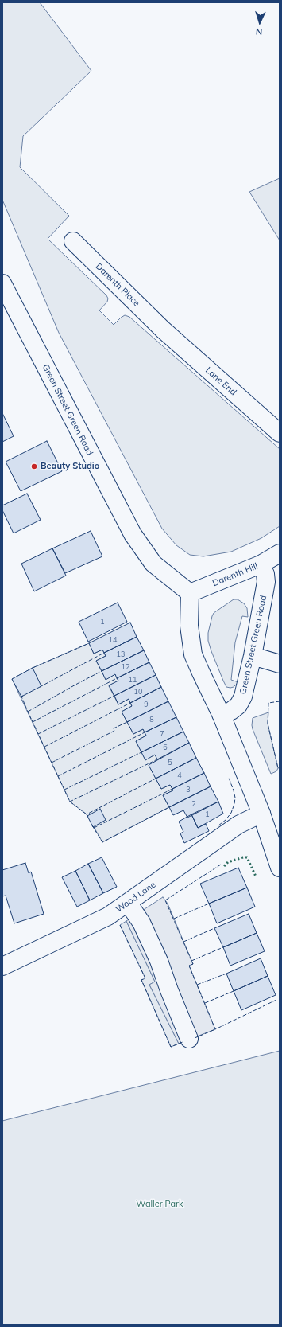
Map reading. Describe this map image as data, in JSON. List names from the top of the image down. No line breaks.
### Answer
{"streets":{"street":["Darenth Place","Lane End","Green Street Green Road","Darenth Hill","Wood Lane"]},"crossings":[["Darenth Place","Lane End"],["Green Street Green Road","Darenth Hill"]],"parks":["Waller Park"],"places":["Beauty Studio"],"house_numbers":["1","14","13","12","11","10","9","8","7","6","5","4","3","2","1"],"north":"bottom"}
